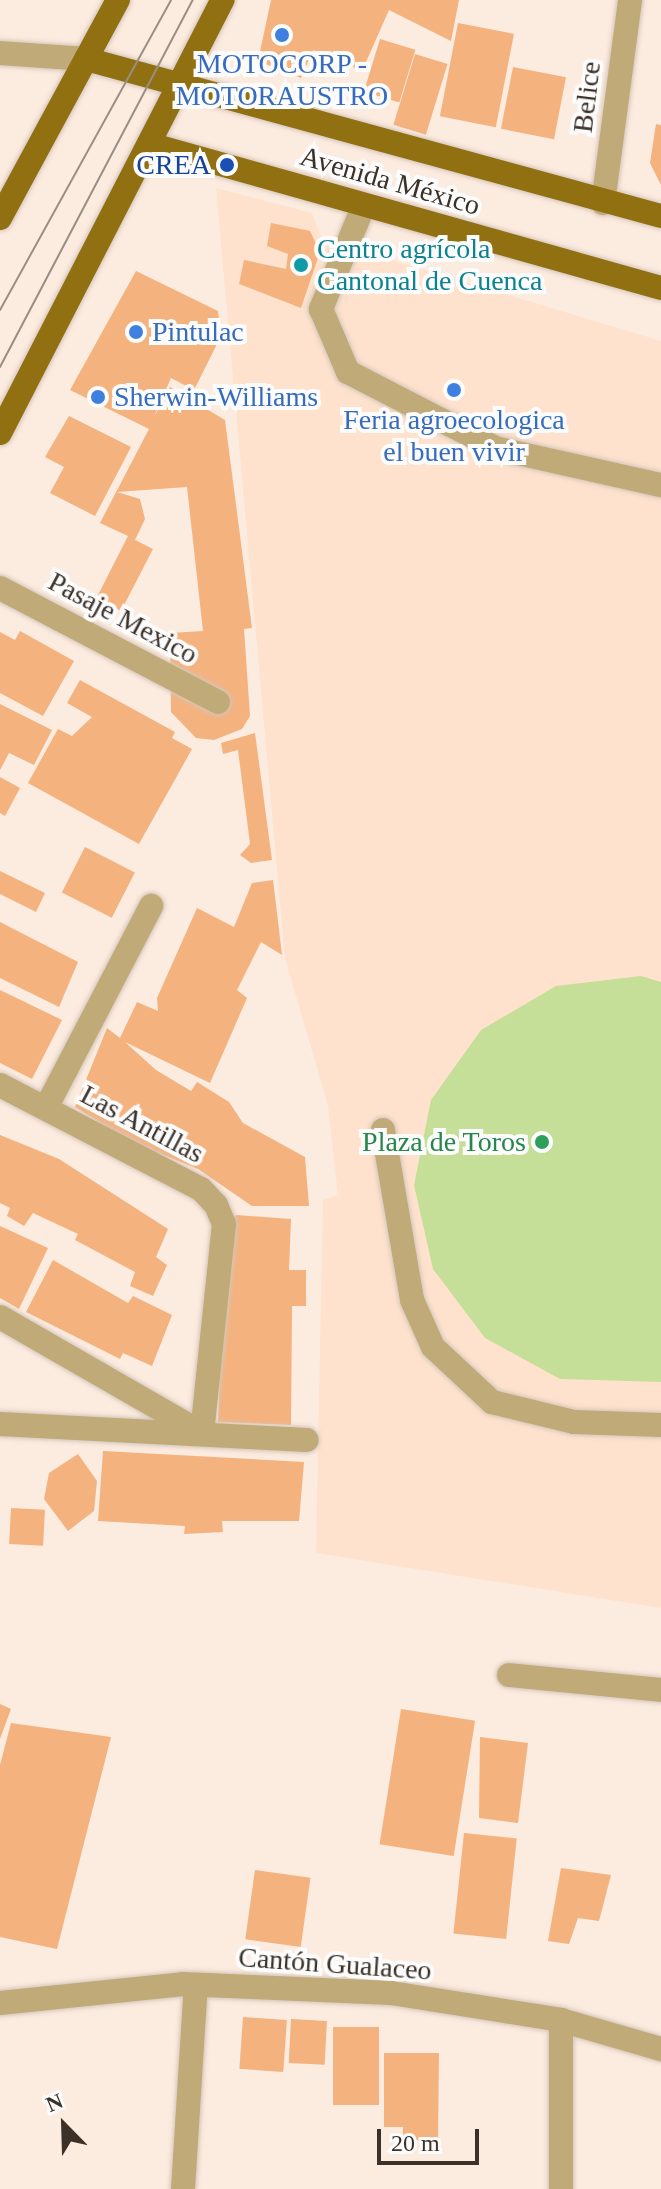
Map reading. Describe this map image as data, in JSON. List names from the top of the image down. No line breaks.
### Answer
{"streets":{"main road":["Avenida México"],"street":["Belice","Pasaje Mexico","Las Antillas","Cantón Gualaceo"]},"crossings":[["Belice","Avenida México"]],"places":["MOTOCORP - MOTORAUSTRO","CREA","Centro agrícola Cantonal de Cuenca","Pintulac","Feria agroecologica el buen vivir","Sherwin-Williams","Plaza de Toros"],"scale_bar":"20 m","north":"top left"}
